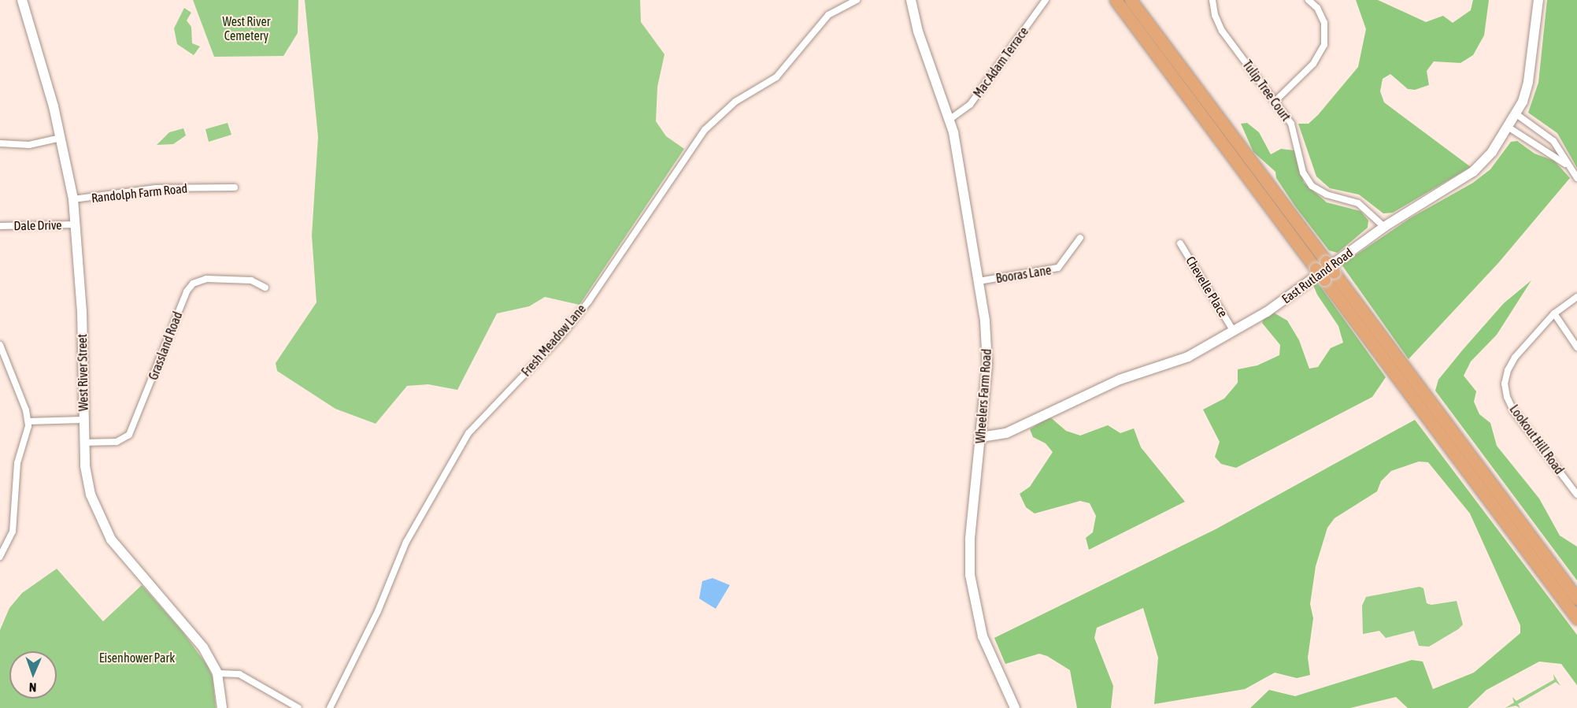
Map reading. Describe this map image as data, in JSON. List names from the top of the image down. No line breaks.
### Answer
{"streets":{"main road":["East Rutland Road","West River Street","Wheelers Farm Road"],"street":["Mac Adam Terrace","Tulip Tree Court","Randolph Farm Road","Dale Drive","Booras Lane","Chevelle Place","Fresh Meadow Lane","Grassland Road","Lookout Hill Road"]},"crossings":[["Mac Adam Terrace","Wheelers Farm Road"],["Tulip Tree Court","East Rutland Road"],["Randolph Farm Road","West River Street"],["Dale Drive","West River Street"],["Booras Lane","Wheelers Farm Road"],["East Rutland Road","Chevelle Place"],["East Rutland Road","Wheelers Farm Road"],["Grassland Road","West River Street"]],"parks":["West River Cemetery","Eisenhower Park"],"north":"bottom"}
